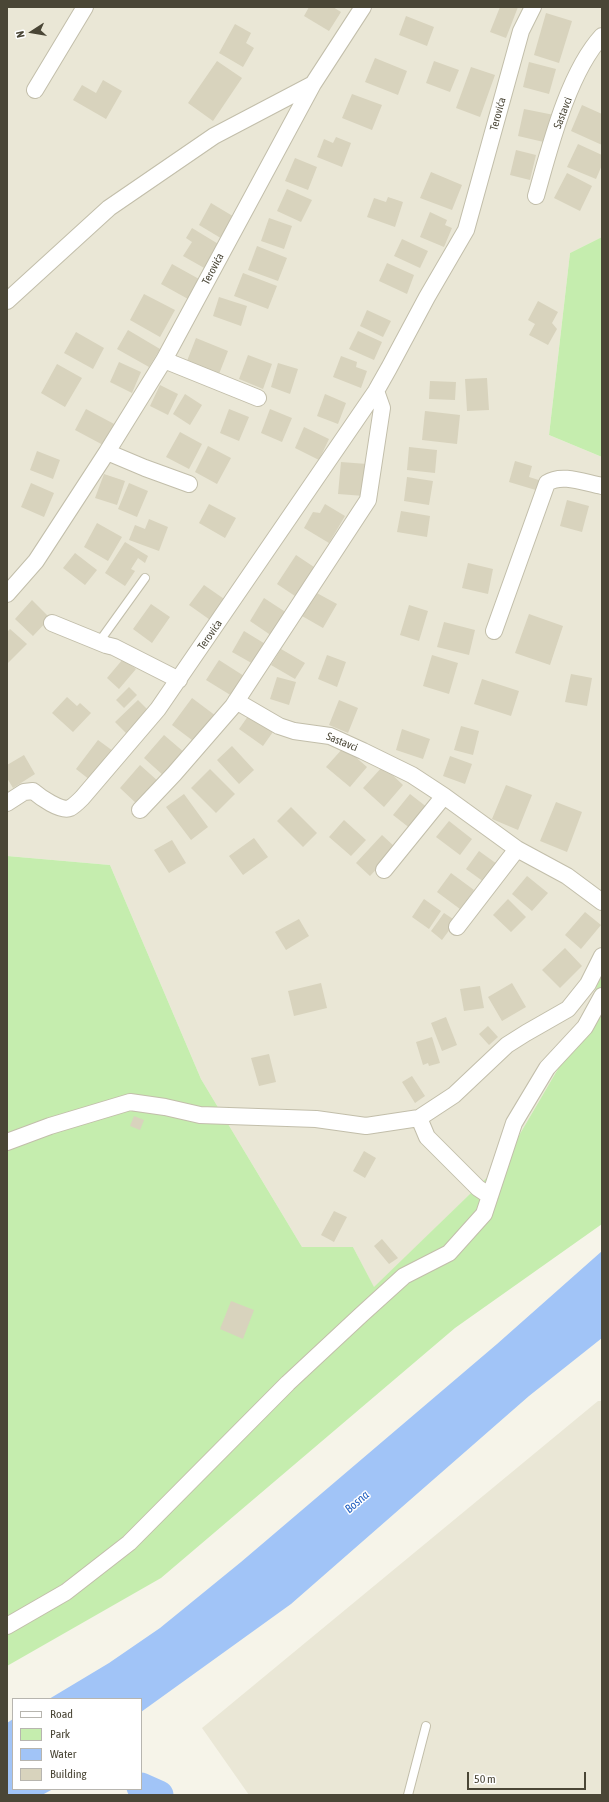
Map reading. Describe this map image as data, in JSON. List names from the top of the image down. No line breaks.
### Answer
{"streets":{"street":["Sastavci","Terovića"]},"water":["Bosna"],"legend":["Road","Park","Water","Building"],"scale_bar":"50 m","north":"left"}
